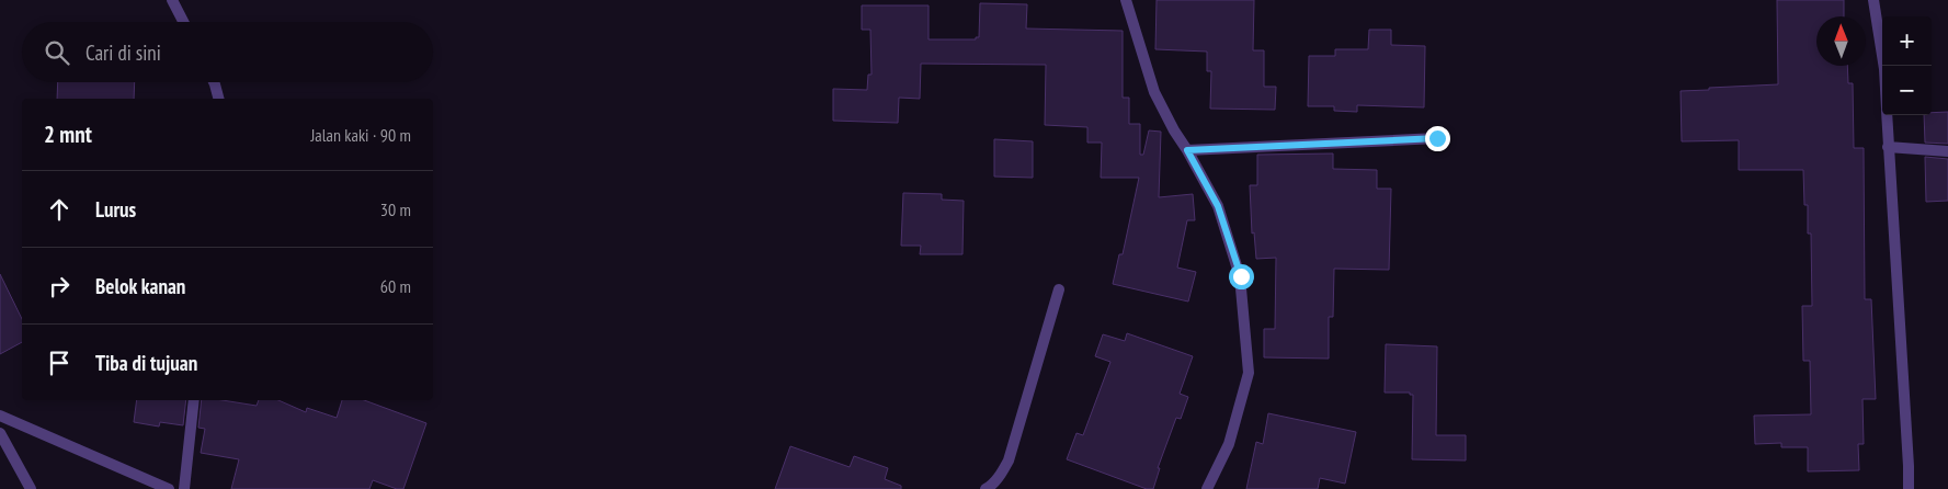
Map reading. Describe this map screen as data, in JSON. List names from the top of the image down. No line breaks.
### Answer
{"north":"top","page":{"map_buttons":["+","−"],"search":"Cari di sini","heading":["2 mnt","Jalan kaki · 90 m"],"list":[["Lurus","30 m"],["Belok kanan","60 m"],"Tiba di tujuan"]}}
